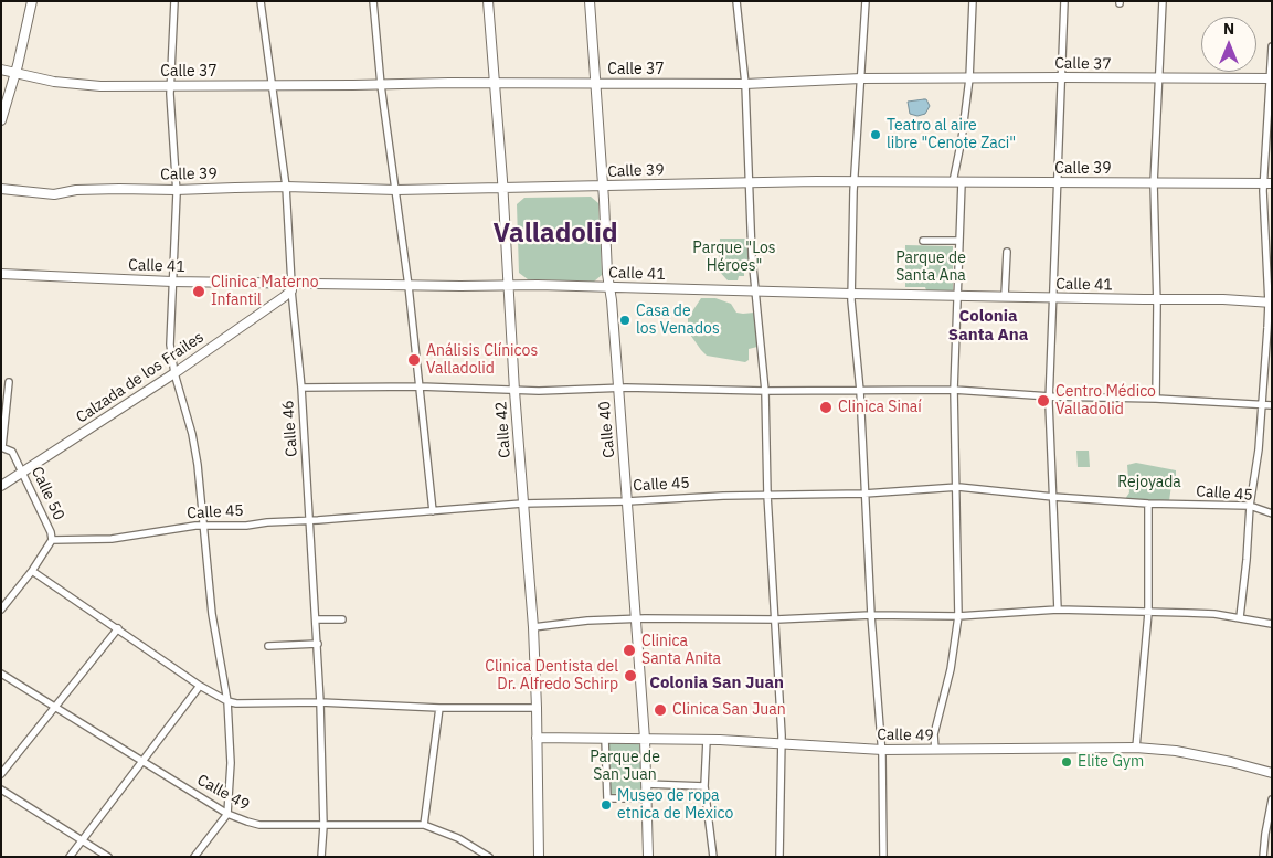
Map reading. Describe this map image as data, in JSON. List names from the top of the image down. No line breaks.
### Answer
{"streets":{"main road":["Calle 37","Calle 39","Calle 41","Calzada de los Frailes","Calle 42","Calle 40","Calle 49"],"street":["Calle 46","Calle 45","Calle 50"]},"crossings":[["Calle 37","Calle 46"],["Calle 37","Calle 42"],["Calle 37","Calle 40"],["Calle 39","Calle 46"],["Calle 39","Calle 42"],["Calle 39","Calle 40"],["Calle 41","Calzada de los Frailes"],["Calle 41","Calle 46"],["Calle 41","Calle 42"],["Calle 41","Calle 40"],["Calzada de los Frailes","Calle 46"],["Calzada de los Frailes","Calle 50"],["Calle 46","Calle 45"],["Calle 46","Calle 49"],["Calle 42","Calle 45"],["Calle 42","Calle 49"],["Calle 40","Calle 45"],["Calle 40","Calle 49"],["Calle 45","Calle 50"]],"districts":["Valladolid","Colonia Santa Ana","Colonia San Juan"],"parks":["Parque \"Los Héroes\"","Parque de Santa Ana","Rejoyada","Parque de San Juan"],"places":["Teatro al aire libre \"Cenote Zaci\"","Clinica Materno Infantil","Casa de los Venados","Análisis Clínicos Valladolid","Centro Médico Valladolid","Clinica Sinaí","Clinica Santa Anita","Clinica Dentista del Dr. Alfredo Schirp","Clinica San Juan","Elite Gym","Museo de ropa etnica de Mexico"],"north":"top"}
